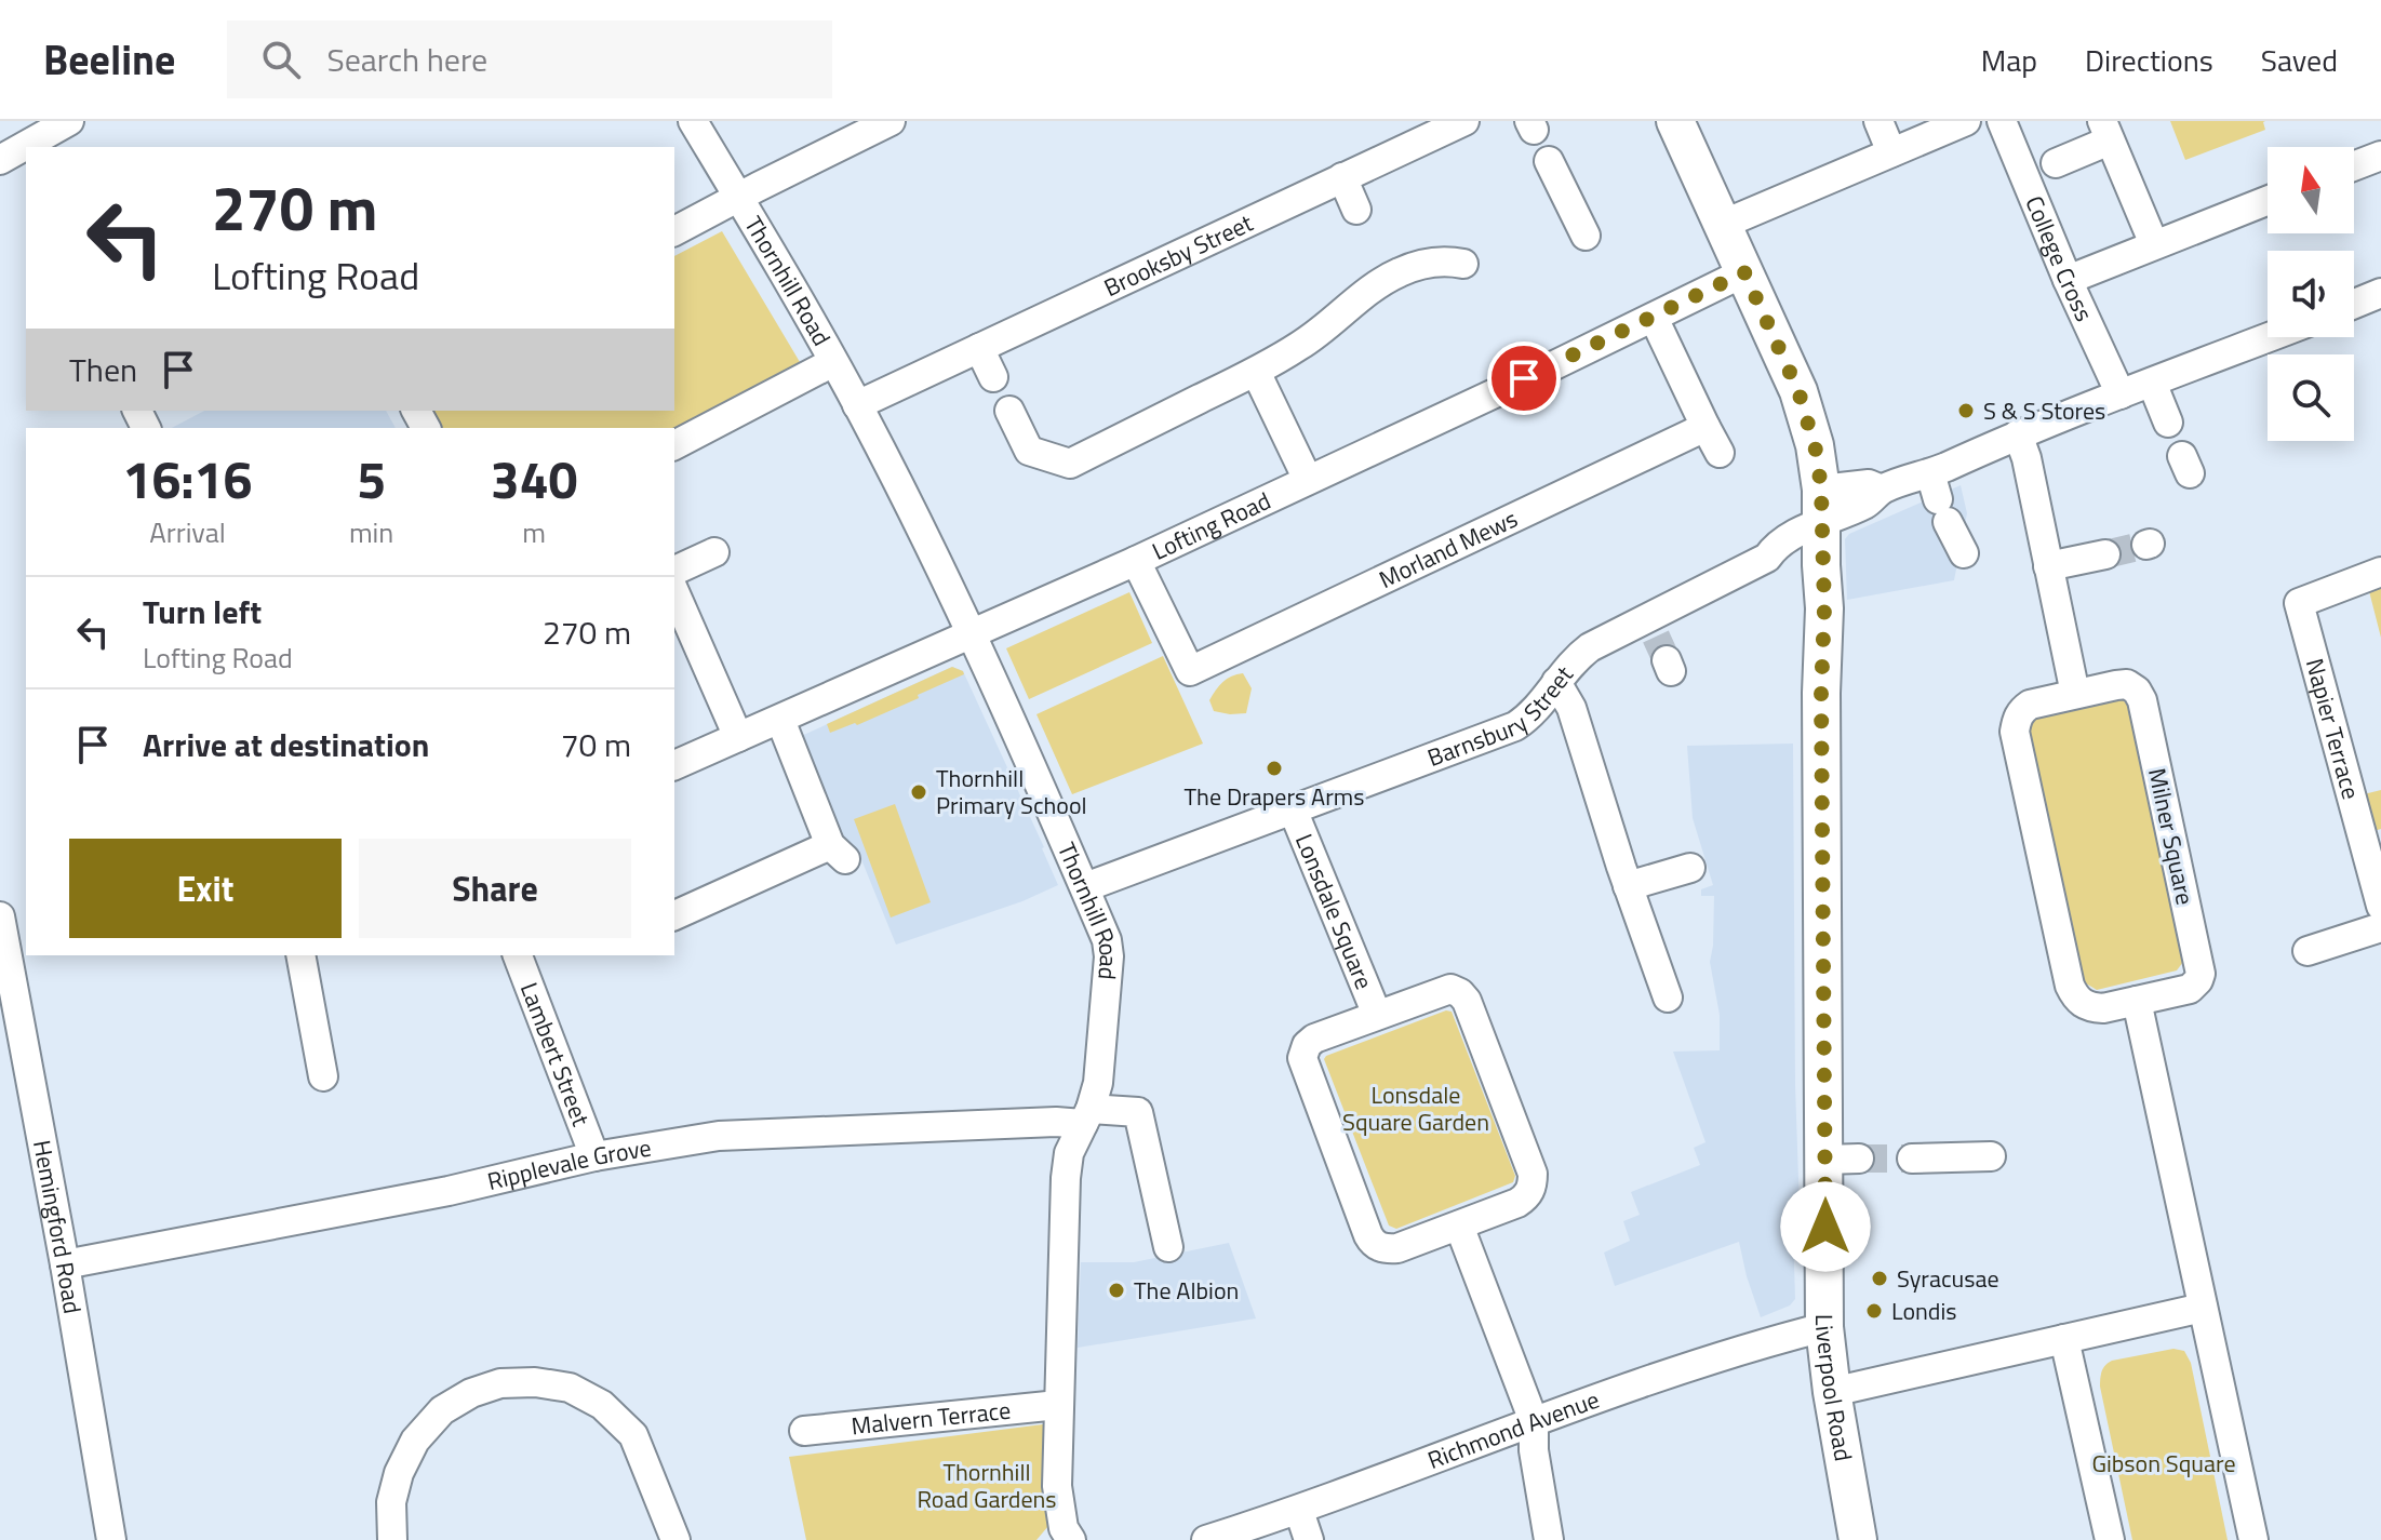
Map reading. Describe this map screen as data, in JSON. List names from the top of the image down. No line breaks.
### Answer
{"streets":{"main road":["Liverpool Road"],"street":["Brooksby Street","College Cross","Thornhill Road","Lofting Road","Morland Mews","Barnsbury Street","Napier Terrace","Milner Square","Lonsdale Square","Lambert Street","Ripplevale Grove","Hemingford Road","Malvern Terrace","Richmond Avenue"]},"crossings":[["Brooksby Street","Thornhill Road"],["College Cross","Barnsbury Street"],["Thornhill Road","Lofting Road"],["Thornhill Road","Barnsbury Street"],["Thornhill Road","Ripplevale Grove"],["Thornhill Road","Malvern Terrace"],["Lofting Road","Morland Mews"],["Lofting Road","Liverpool Road"],["Barnsbury Street","Lonsdale Square"],["Barnsbury Street","Liverpool Road"],["Lambert Street","Ripplevale Grove"],["Ripplevale Grove","Hemingford Road"],["Liverpool Road","Richmond Avenue"]],"parks":["Lonsdale Square Garden","Gibson Square","Thornhill Road Gardens"],"places":["S & S Stores","The Drapers Arms","Thornhill Primary School","Syracusae","The Albion","Londis"],"north":"top","page":{"header":"Beeline","search":"Search here","nav":["Map","Directions","Saved"],"turn":["270 m","Lofting Road"],"then":"Then","eta":["16:16","Arrival","5","min","340","m"],"list":[{"name":"Turn left","note":"Lofting Road","value":"270 m"},{"name":"Arrive at destination","value":"70 m"}],"buttons":["Exit","Share"]}}
